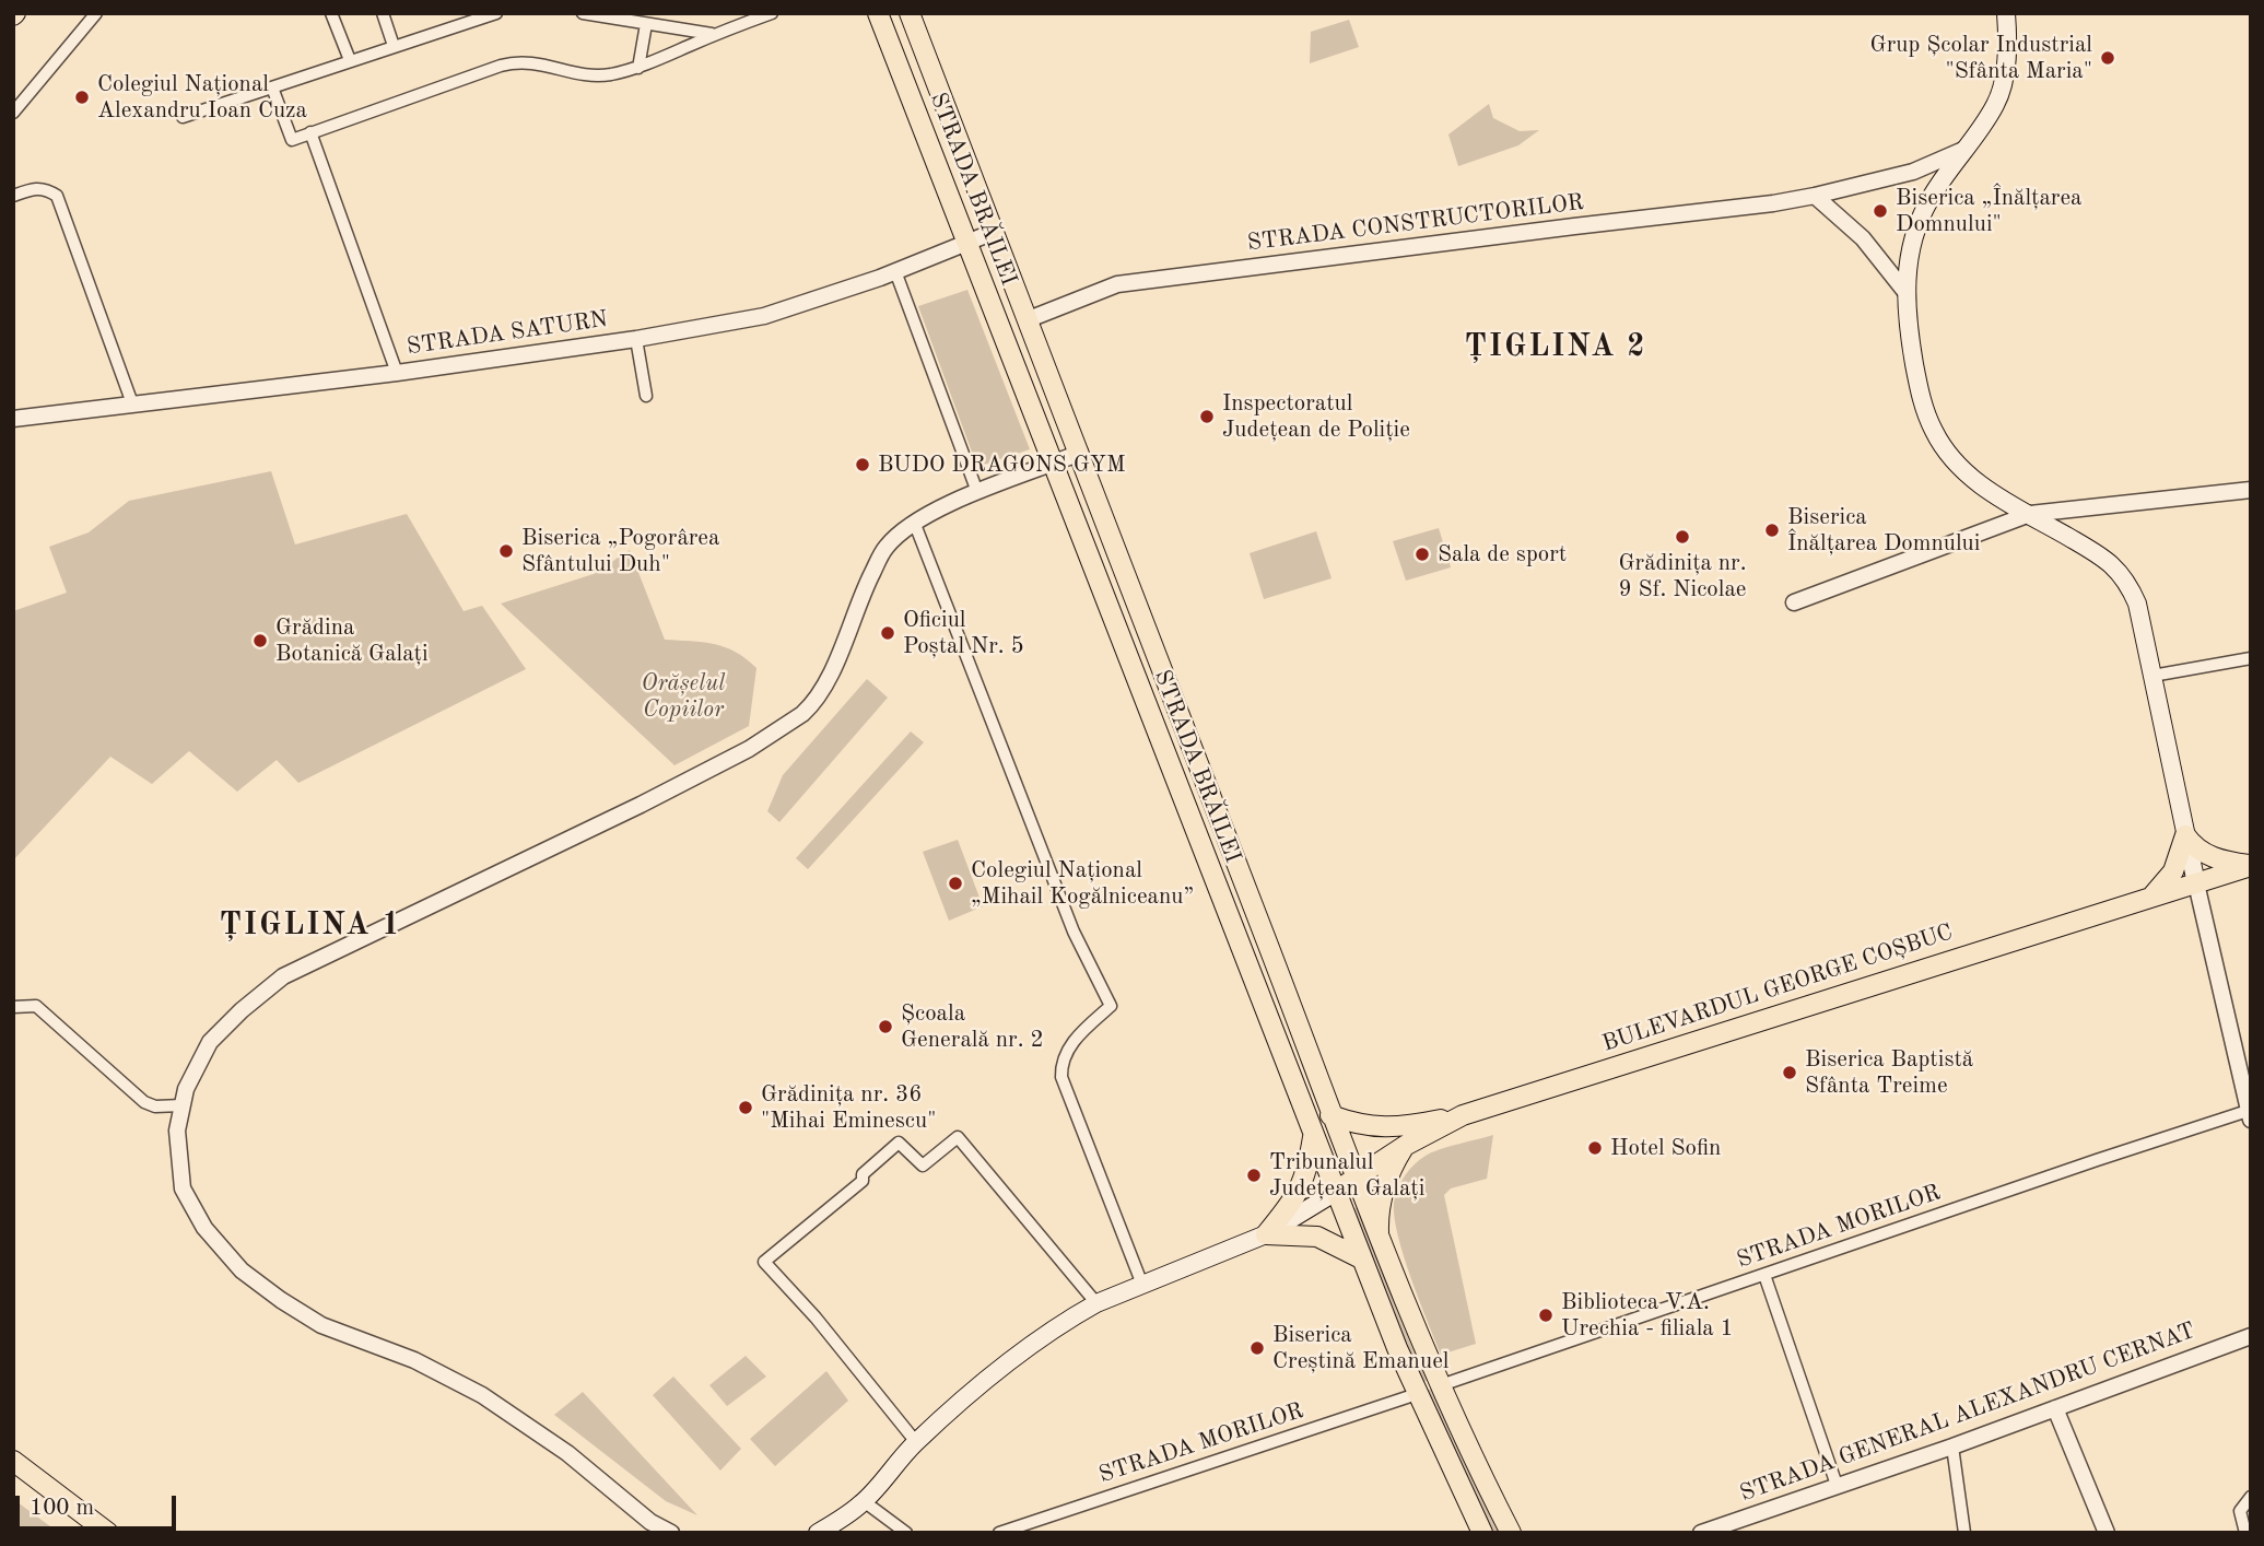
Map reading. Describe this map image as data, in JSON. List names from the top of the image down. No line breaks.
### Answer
{"streets":{"main road":["STRADA BRĂILEI","BULEVARDUL GEORGE COȘBUC"],"street":["STRADA CONSTRUCTORILOR","STRADA SATURN","STRADA MORILOR","STRADA GENERAL ALEXANDRU CERNAT"]},"crossings":[["STRADA BRĂILEI","STRADA CONSTRUCTORILOR"],["STRADA BRĂILEI","STRADA SATURN"],["STRADA BRĂILEI","BULEVARDUL GEORGE COȘBUC"],["STRADA BRĂILEI","STRADA MORILOR"]],"districts":["ȚIGLINA 2","ȚIGLINA 1"],"parks":["Orășelul Copiilor"],"places":["Grup Școlar Industrial \"Sfânta Maria\"","Colegiul Național Alexandru Ioan Cuza","Biserica „Înălțarea Domnului\"","Inspectoratul Județean de Poliție","BUDO DRAGONS GYM","Biserica Înălțarea Domnului","Grădinița nr. 9 Sf. Nicolae","Biserica „Pogorârea Sfântului Duh\"","Sala de sport","Oficiul Poștal Nr. 5","Grădina Botanică Galați","Colegiul Național „Mihail Kogălniceanu”","Școala Generală nr. 2","Biserica Baptistă Sfânta Treime","Grădinița nr. 36 \"Mihai Eminescu\"","Hotel Sofin","Tribunalul Județean Galați","Biblioteca V.A. Urechia - filiala 1","Biserica Creștină Emanuel"],"scale_bar":"100 m"}
